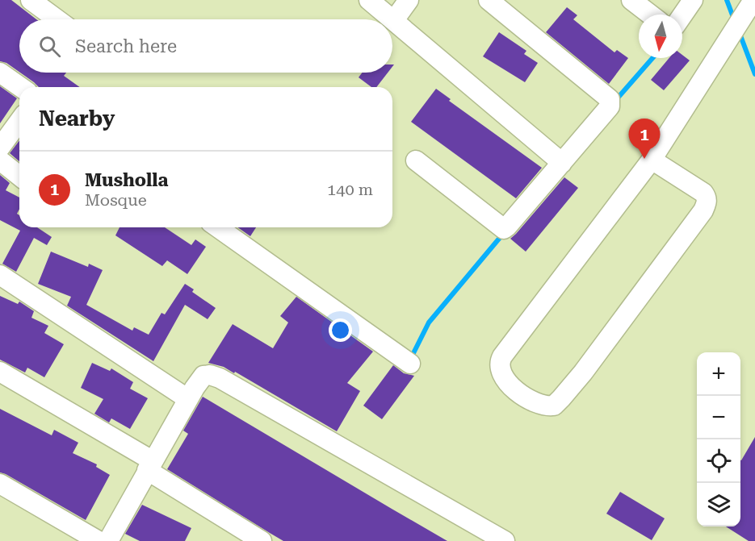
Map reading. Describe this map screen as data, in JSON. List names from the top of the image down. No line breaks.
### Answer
{"north":"bottom","page":{"search":"Search here","heading":"Nearby","pins":"1","list":[{"mark":"1","name":"Musholla","note":"Mosque","value":"140 m"}],"map_buttons":["+","−"]}}
